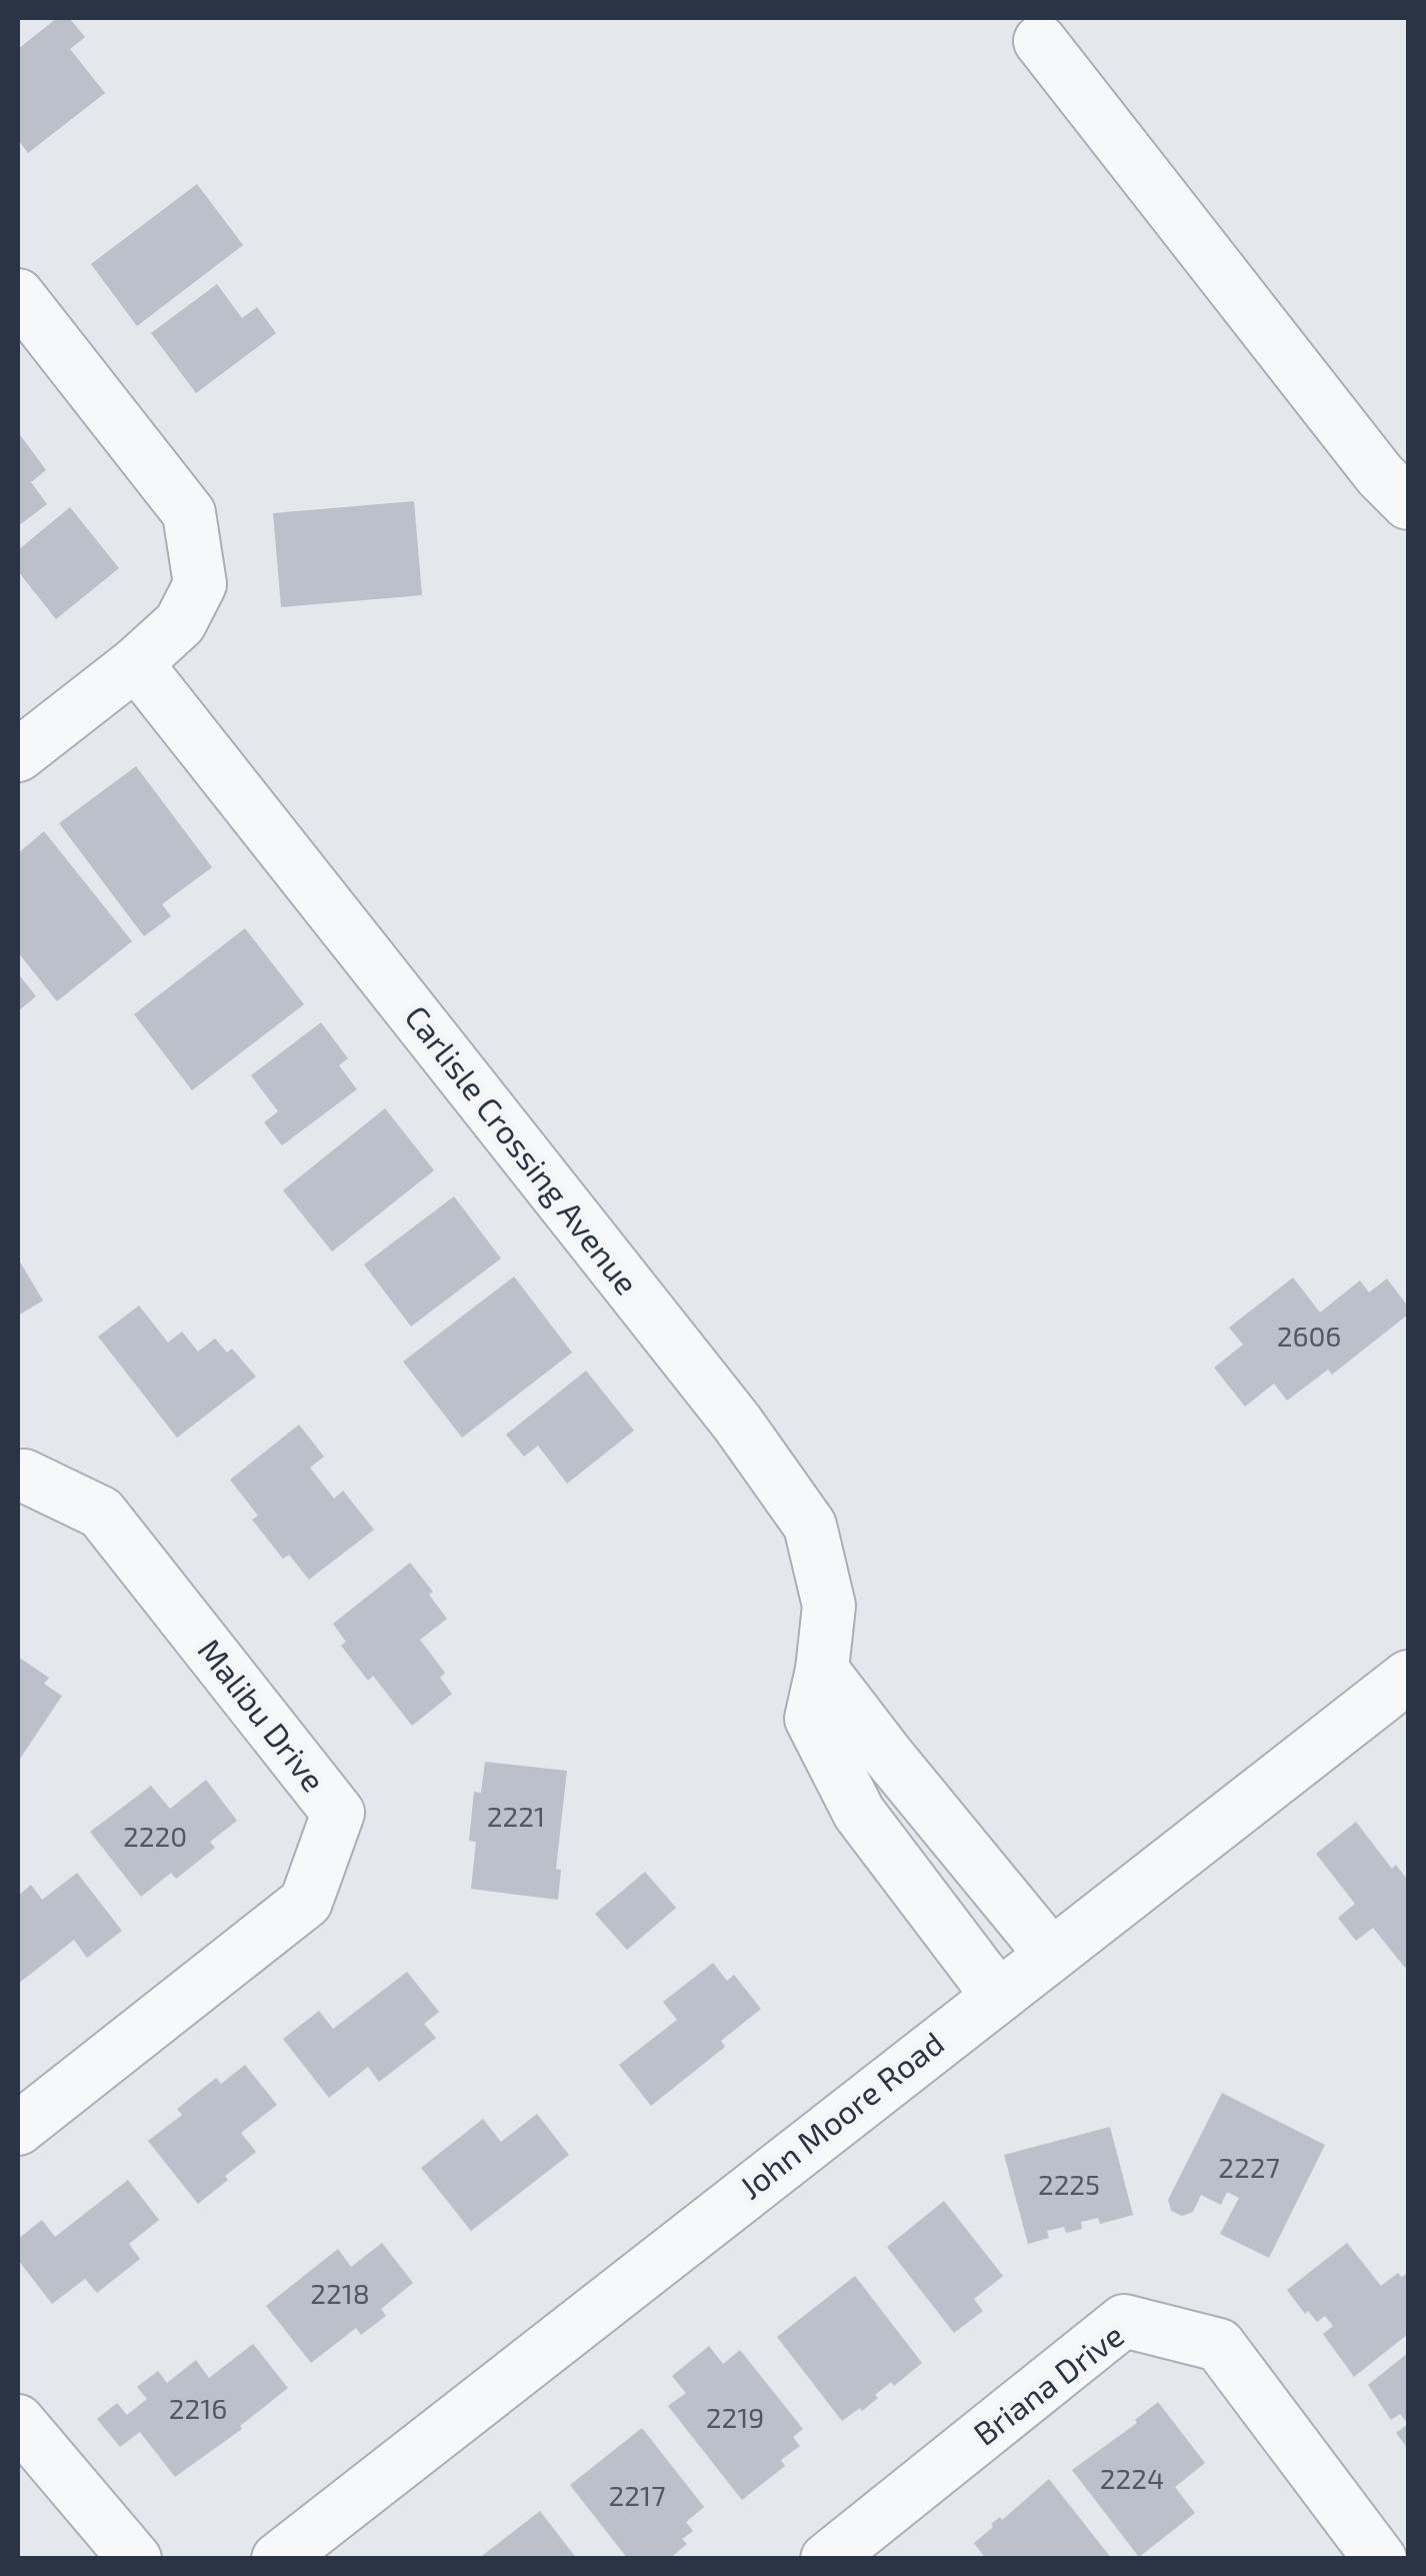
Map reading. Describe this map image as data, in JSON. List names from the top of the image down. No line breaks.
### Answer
{"streets":{"street":["Carlisle Crossing Avenue","Malibu Drive","John Moore Road","Briana Drive"]},"crossings":[["Carlisle Crossing Avenue","John Moore Road"]],"house_numbers":["2606","2221","2220","2227","2225","2218","2216","2219","2224","2217"]}
